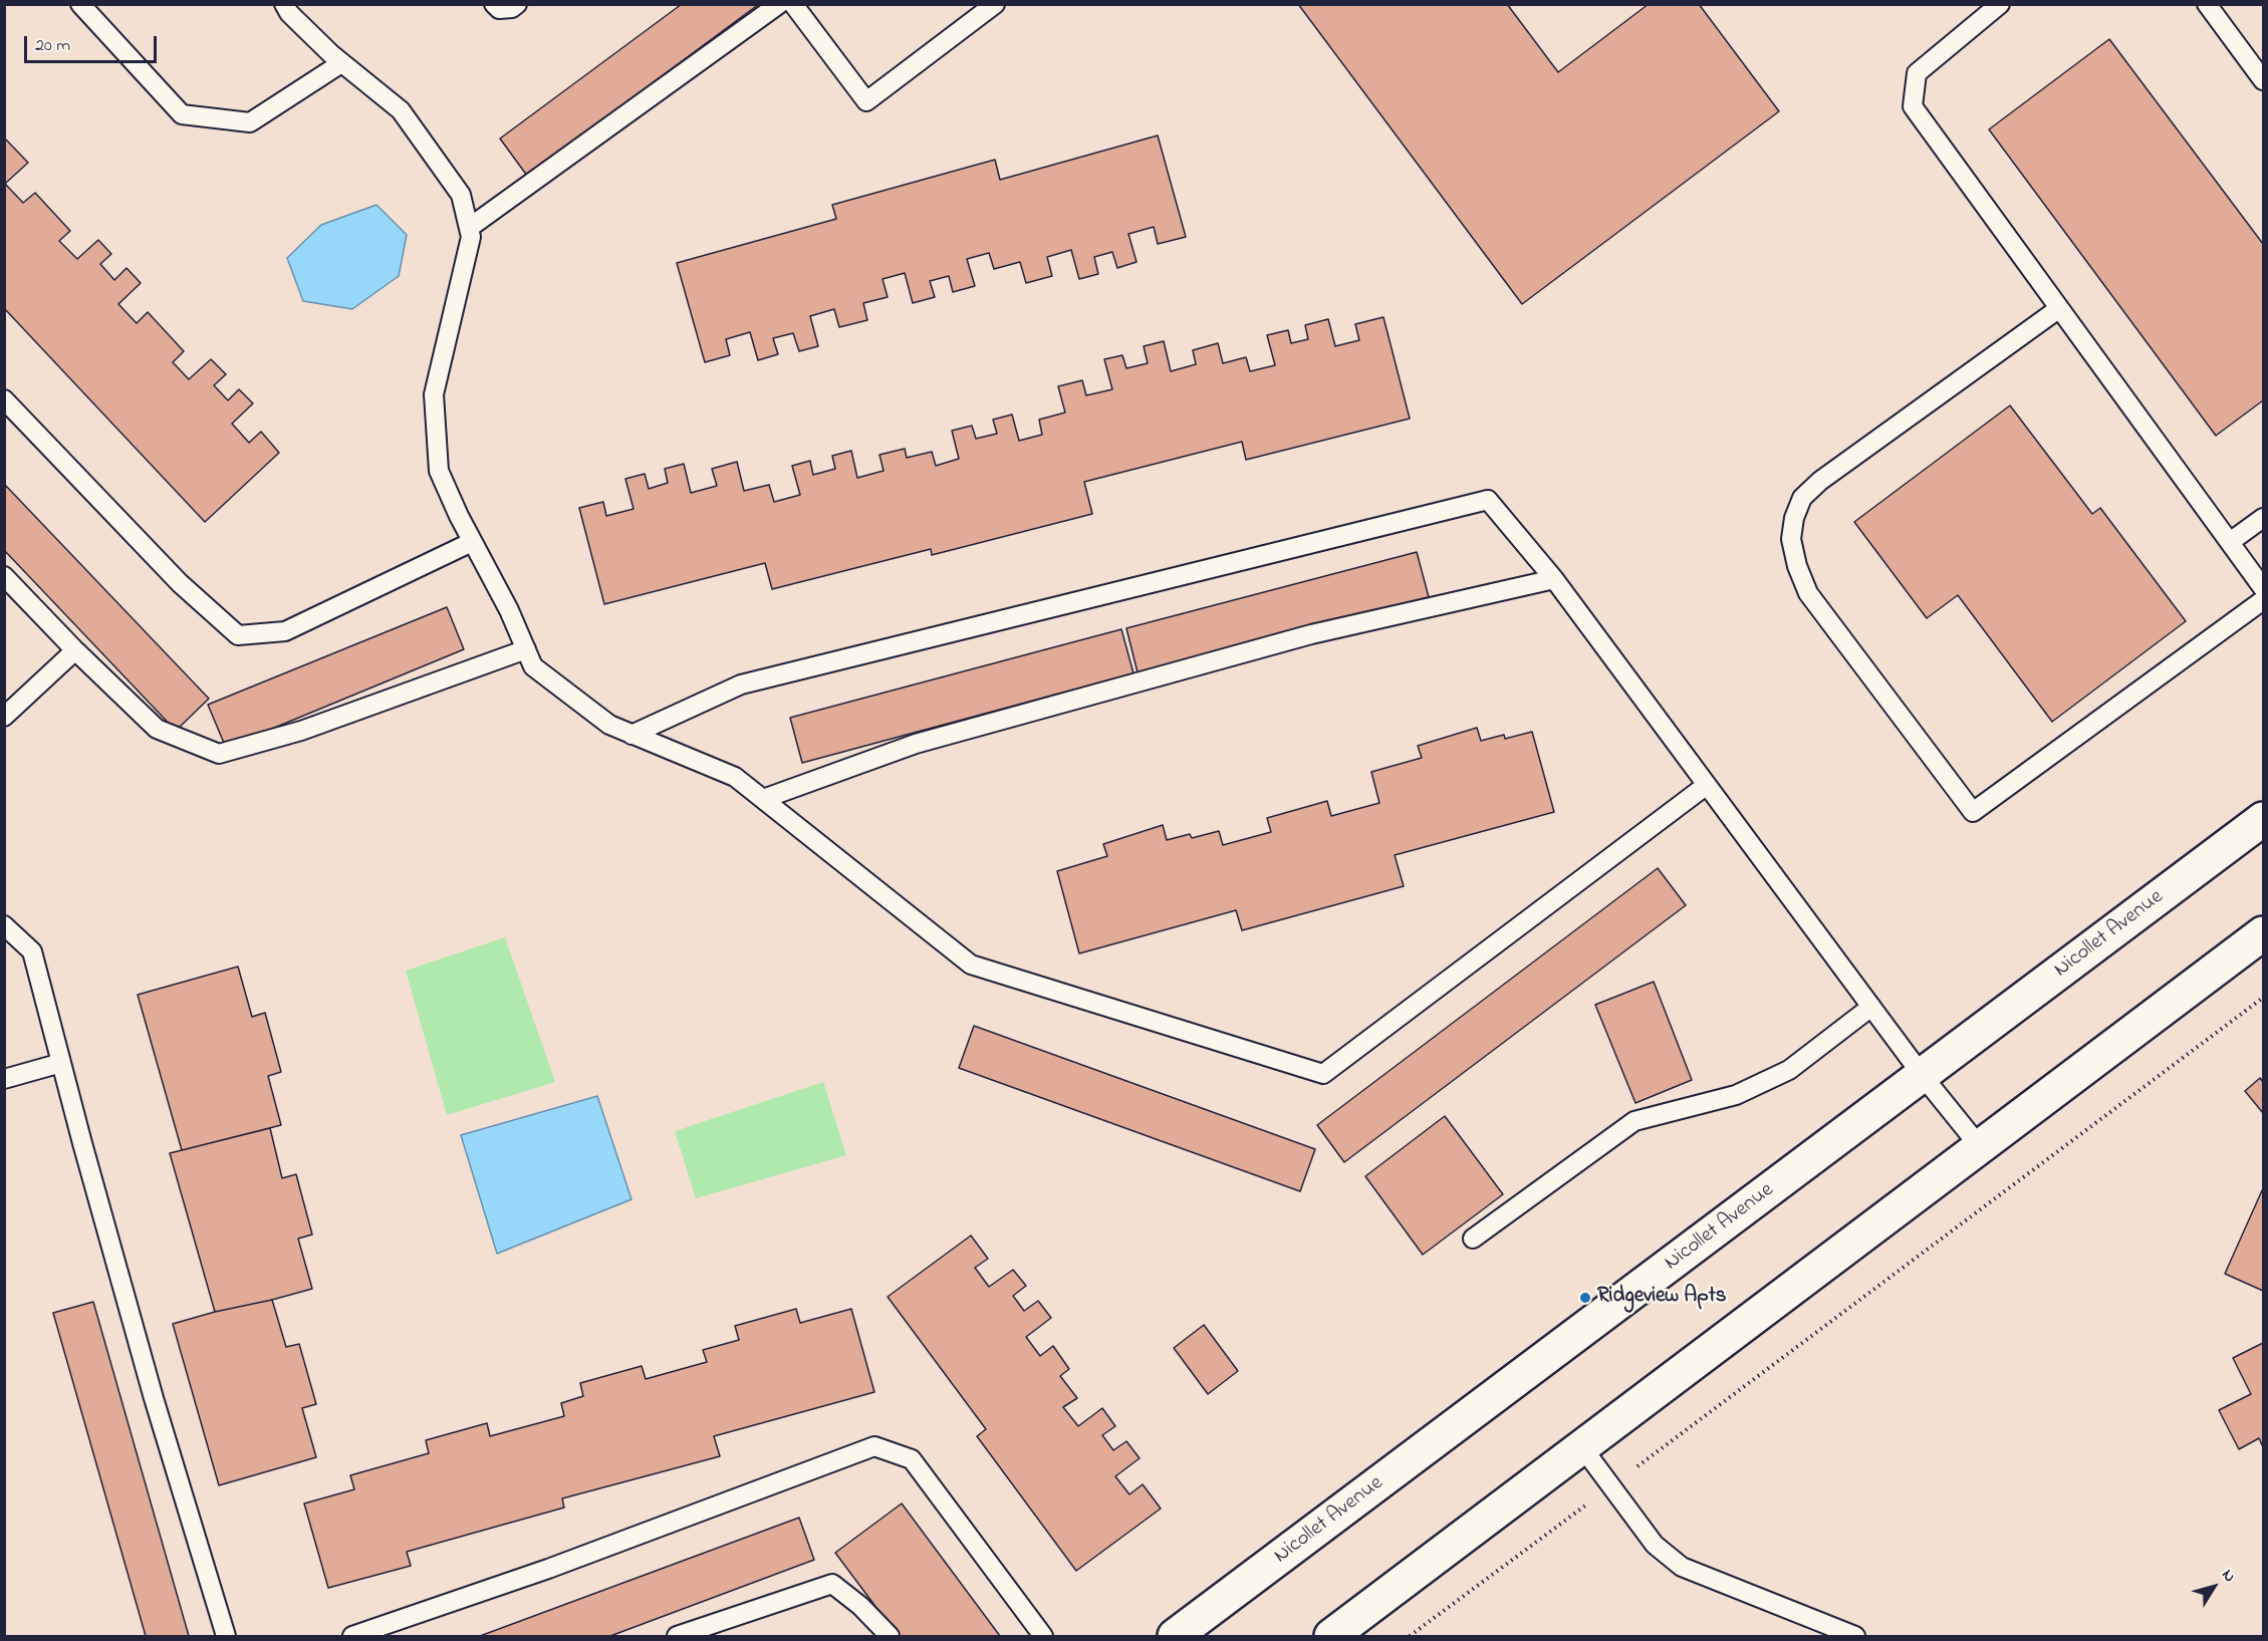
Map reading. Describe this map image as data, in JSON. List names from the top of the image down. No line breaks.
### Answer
{"streets":{"main road":["Nicollet Avenue"]},"places":["Ridgeview Apts"],"scale_bar":"20 m","north":"top right"}
